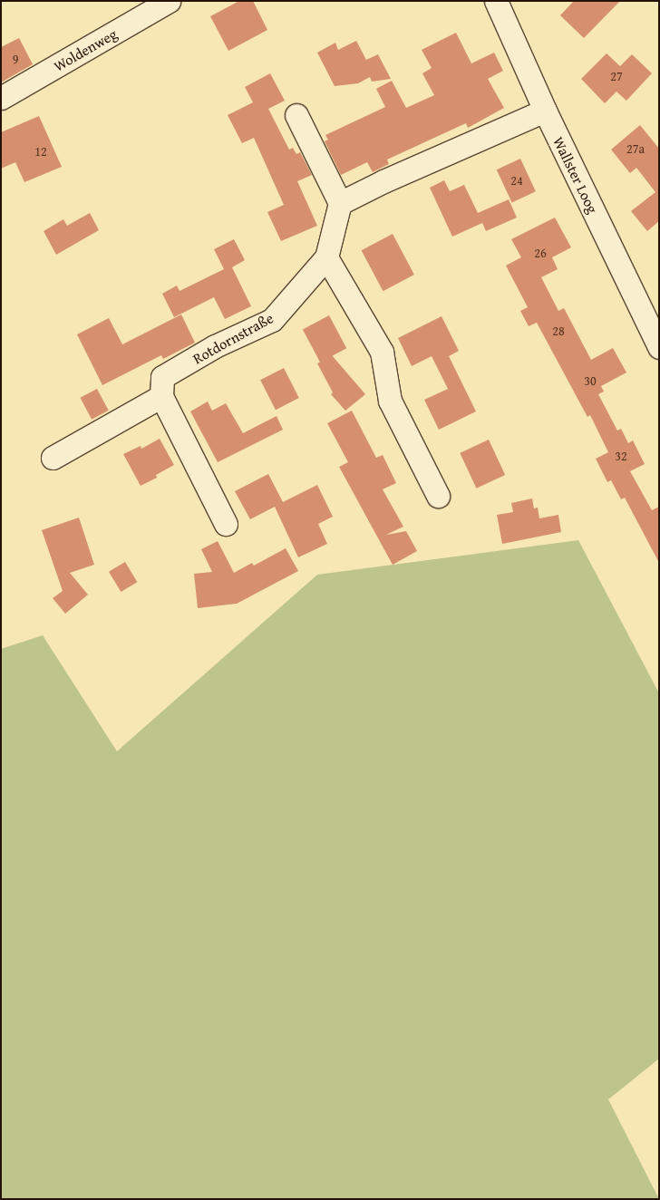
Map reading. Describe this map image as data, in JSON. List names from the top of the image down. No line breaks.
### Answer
{"streets":{"street":["Woldenweg","Wallster Loog","Rotdornstraße"]},"house_numbers":["9","27","27a","12","24","26","28","30","32"]}
